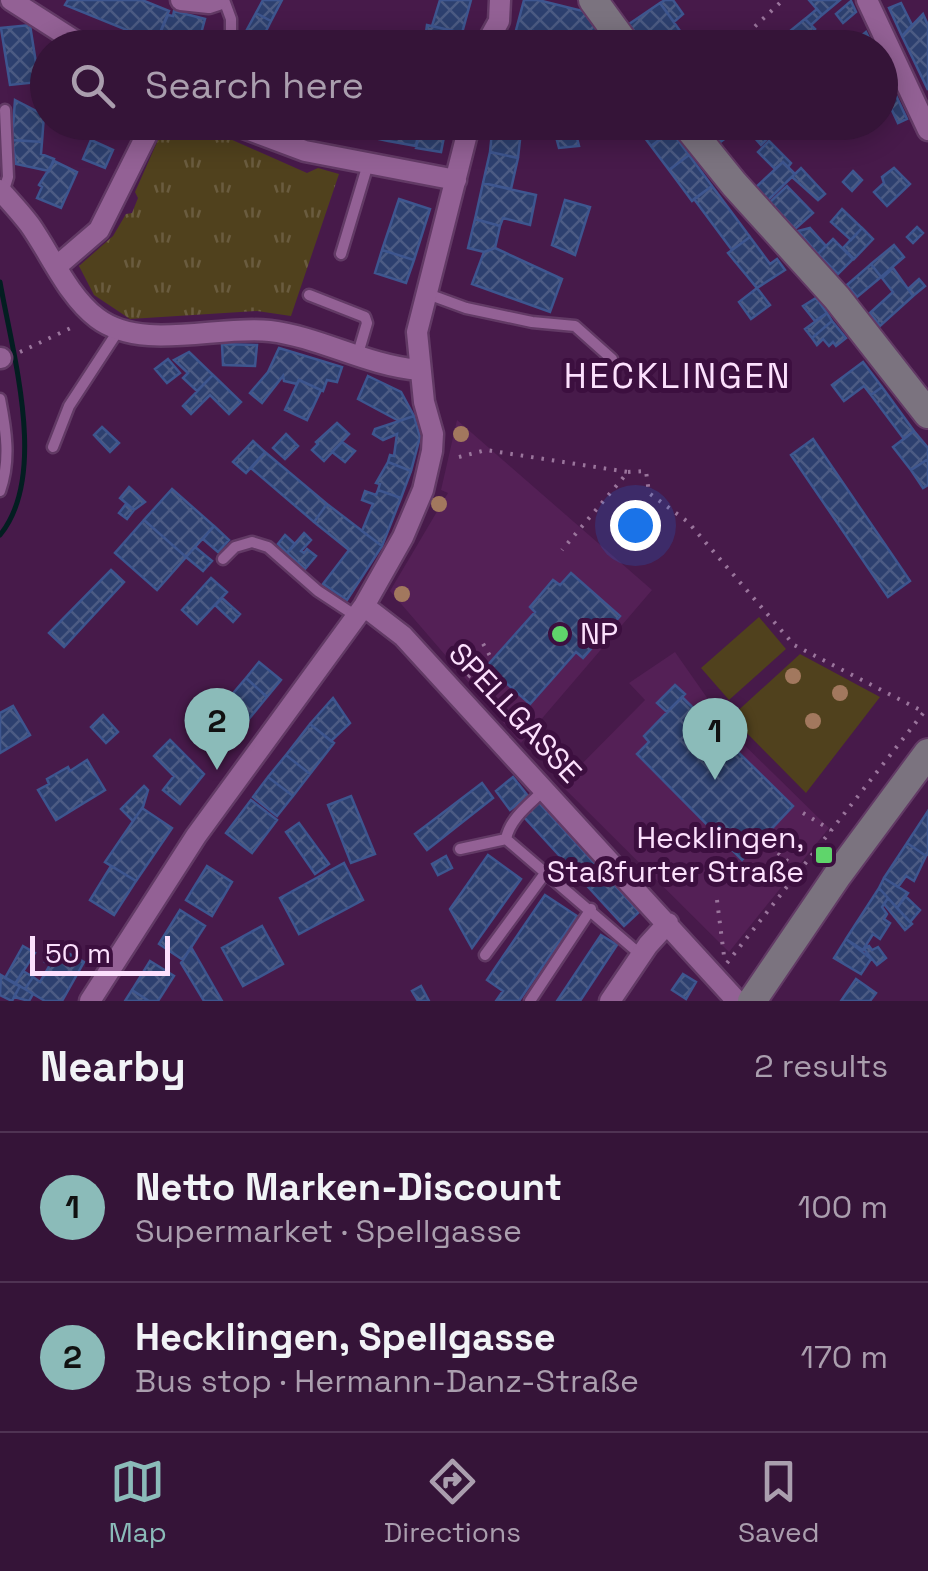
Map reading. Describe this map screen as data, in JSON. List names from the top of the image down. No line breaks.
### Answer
{"streets":{"street":["SPELLGASSE"]},"districts":["HECKLINGEN"],"places":{"other":["NP"],"transit":["Hecklingen, Staßfurter Straße"]},"scale_bar":"50 m","page":{"search":"Search here","pins":["2","1"],"scale":"50 m","heading":["Nearby","2 results"],"list":[{"mark":"1","name":"Netto Marken-Discount","note":"Supermarket · Spellgasse","value":"100 m"},{"mark":"2","name":"Hecklingen, Spellgasse","note":"Bus stop · Hermann-Danz-Straße","value":"170 m"}],"nav":["Map","Directions","Saved"]}}
